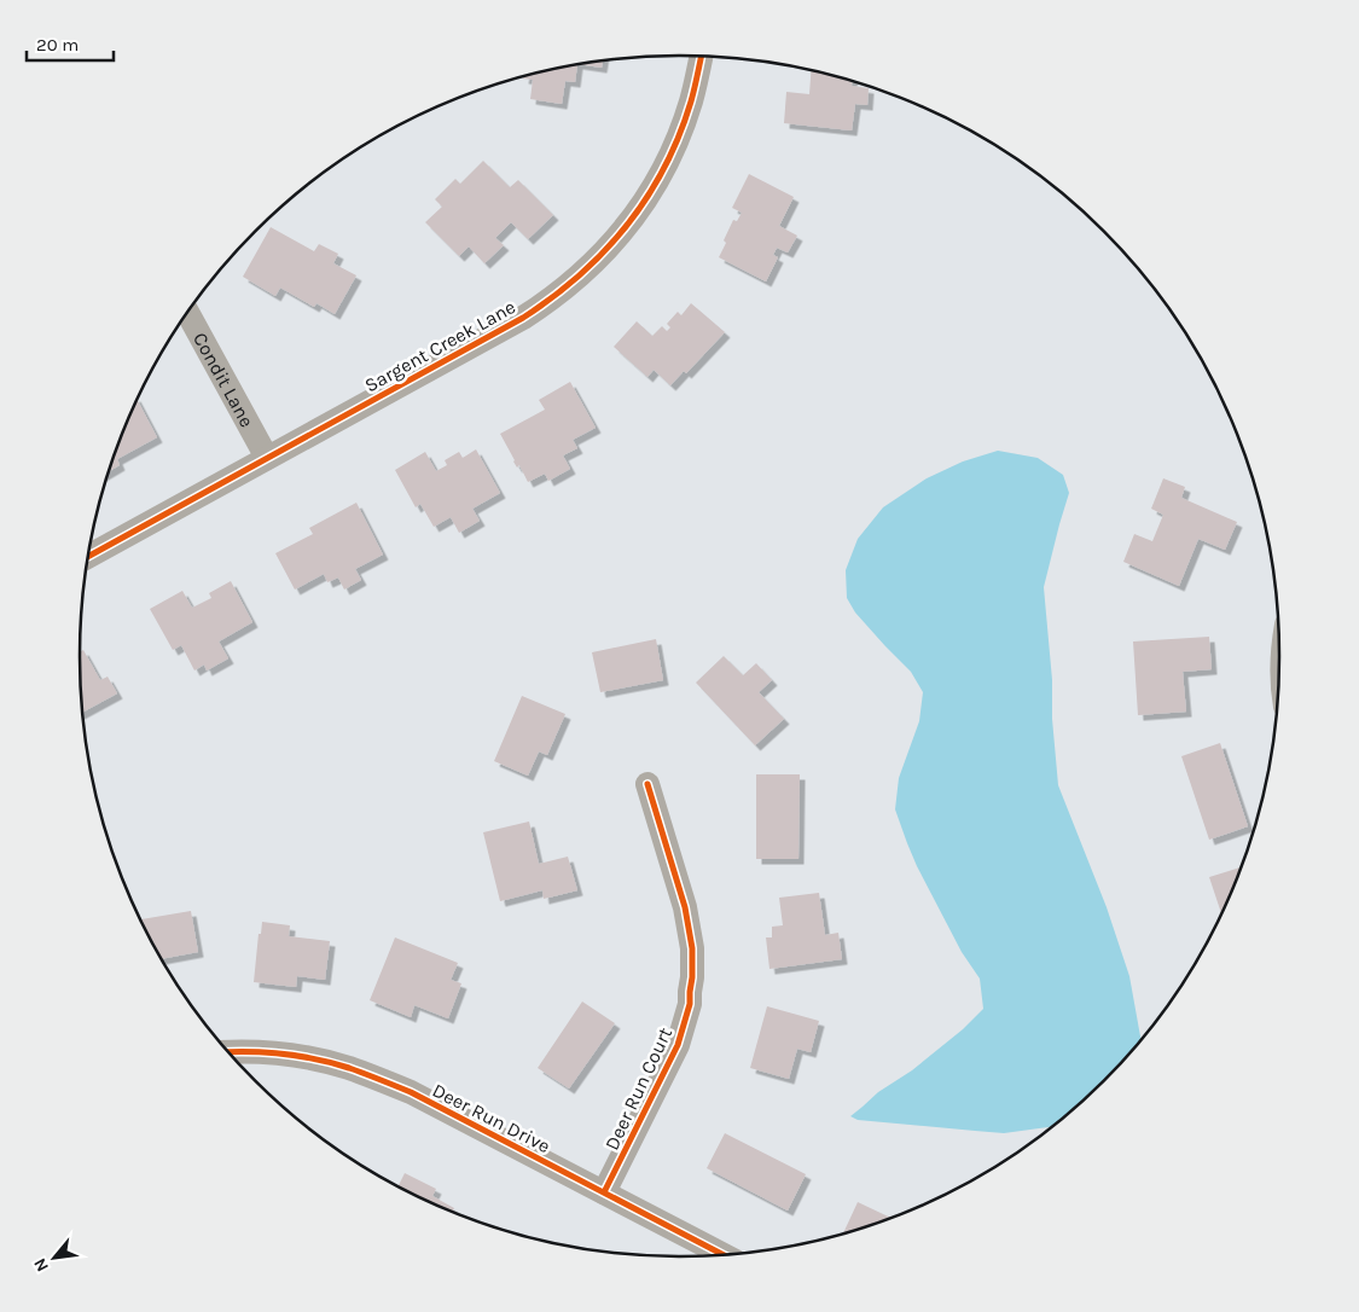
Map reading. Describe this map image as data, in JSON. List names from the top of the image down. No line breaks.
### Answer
{"streets":{"street":["Sargent Creek Lane","Condit Lane","Deer Run Court","Deer Run Drive"]},"crossings":[["Sargent Creek Lane","Condit Lane"],["Deer Run Court","Deer Run Drive"]],"scale_bar":"20 m","north":"bottom left"}
